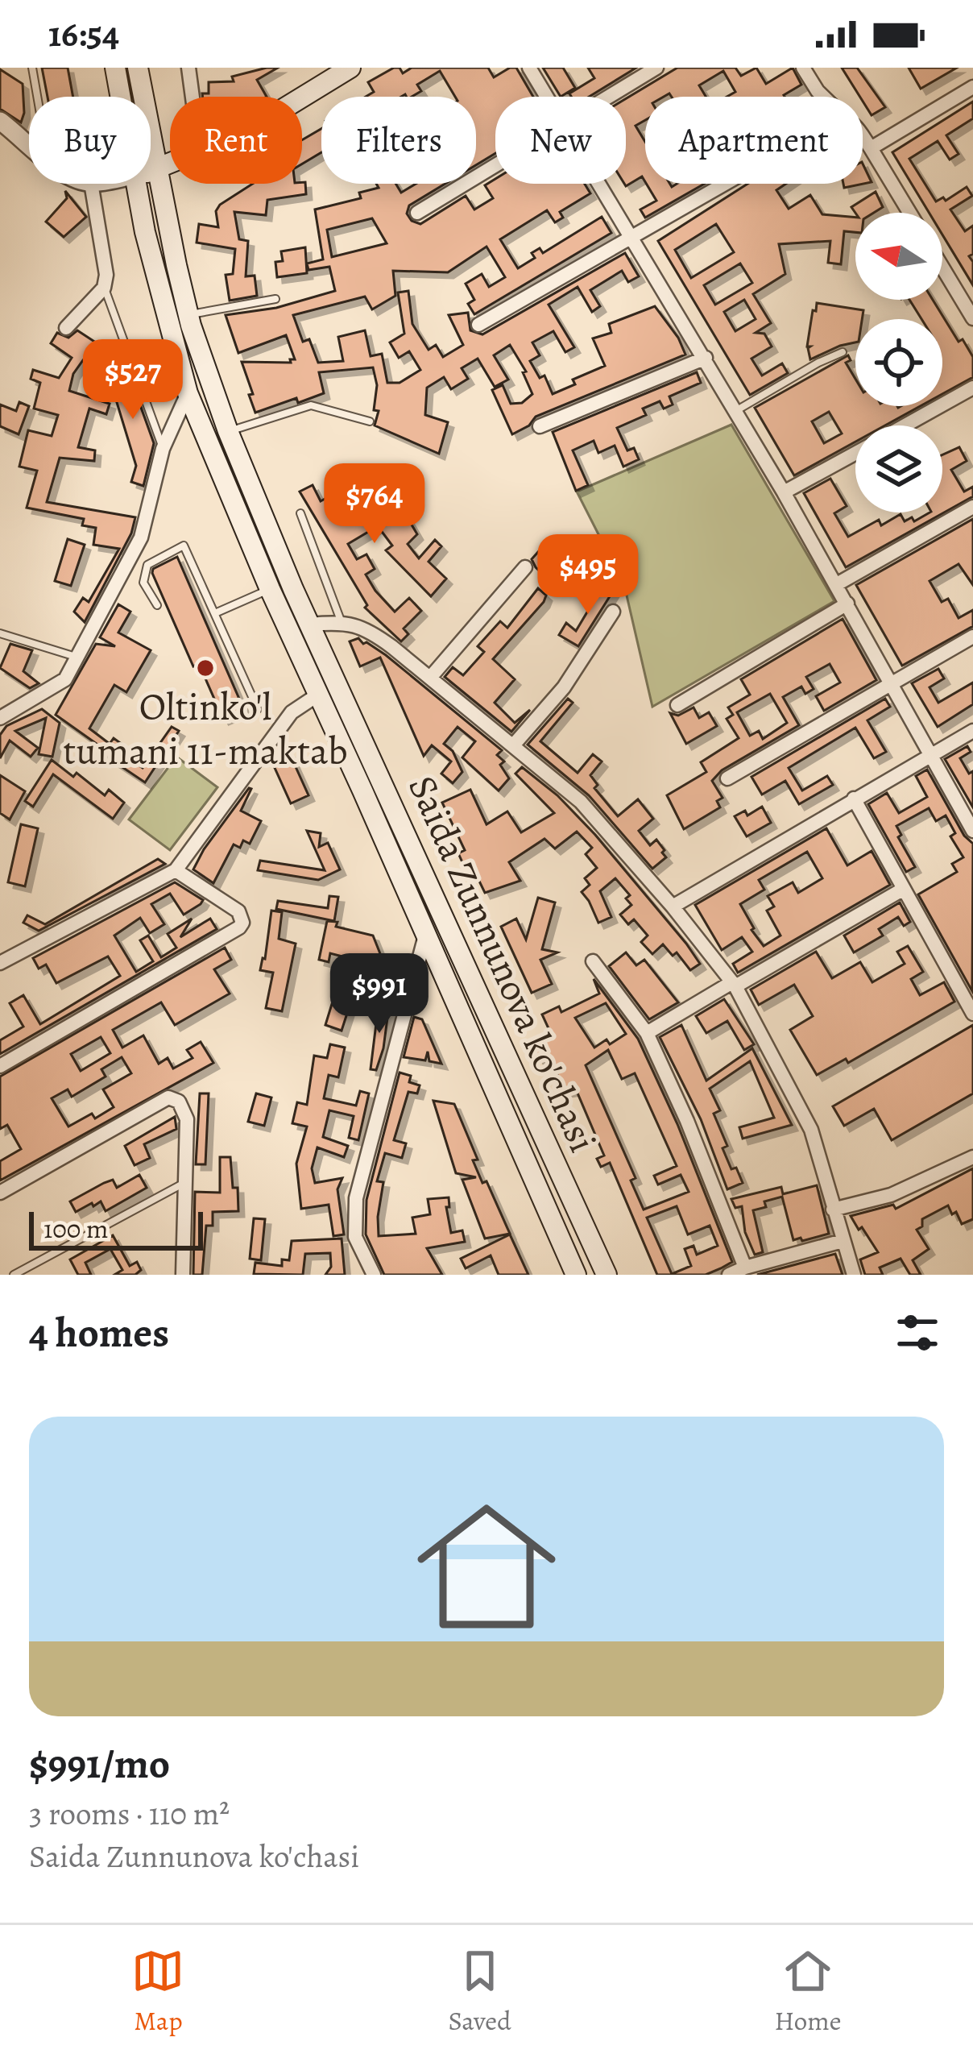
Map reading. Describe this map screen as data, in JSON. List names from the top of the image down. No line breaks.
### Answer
{"streets":{"main road":["Saida Zunnunova ko'chasi"]},"places":["Oltinko'l tumani 11-maktab"],"scale_bar":"100 m","north":"left","page":{"status":"16:54","chip":["Buy","Rent","Filters","New","Apartment"],"price":["$527","$764","$495","$991"],"scale":"100 m","heading":"4 homes","list":[{"name":"$991/mo","note":"3 rooms · 110 m² · Saida Zunnunova ko'chasi"}],"tabs":["Map","Saved","Home"]}}
